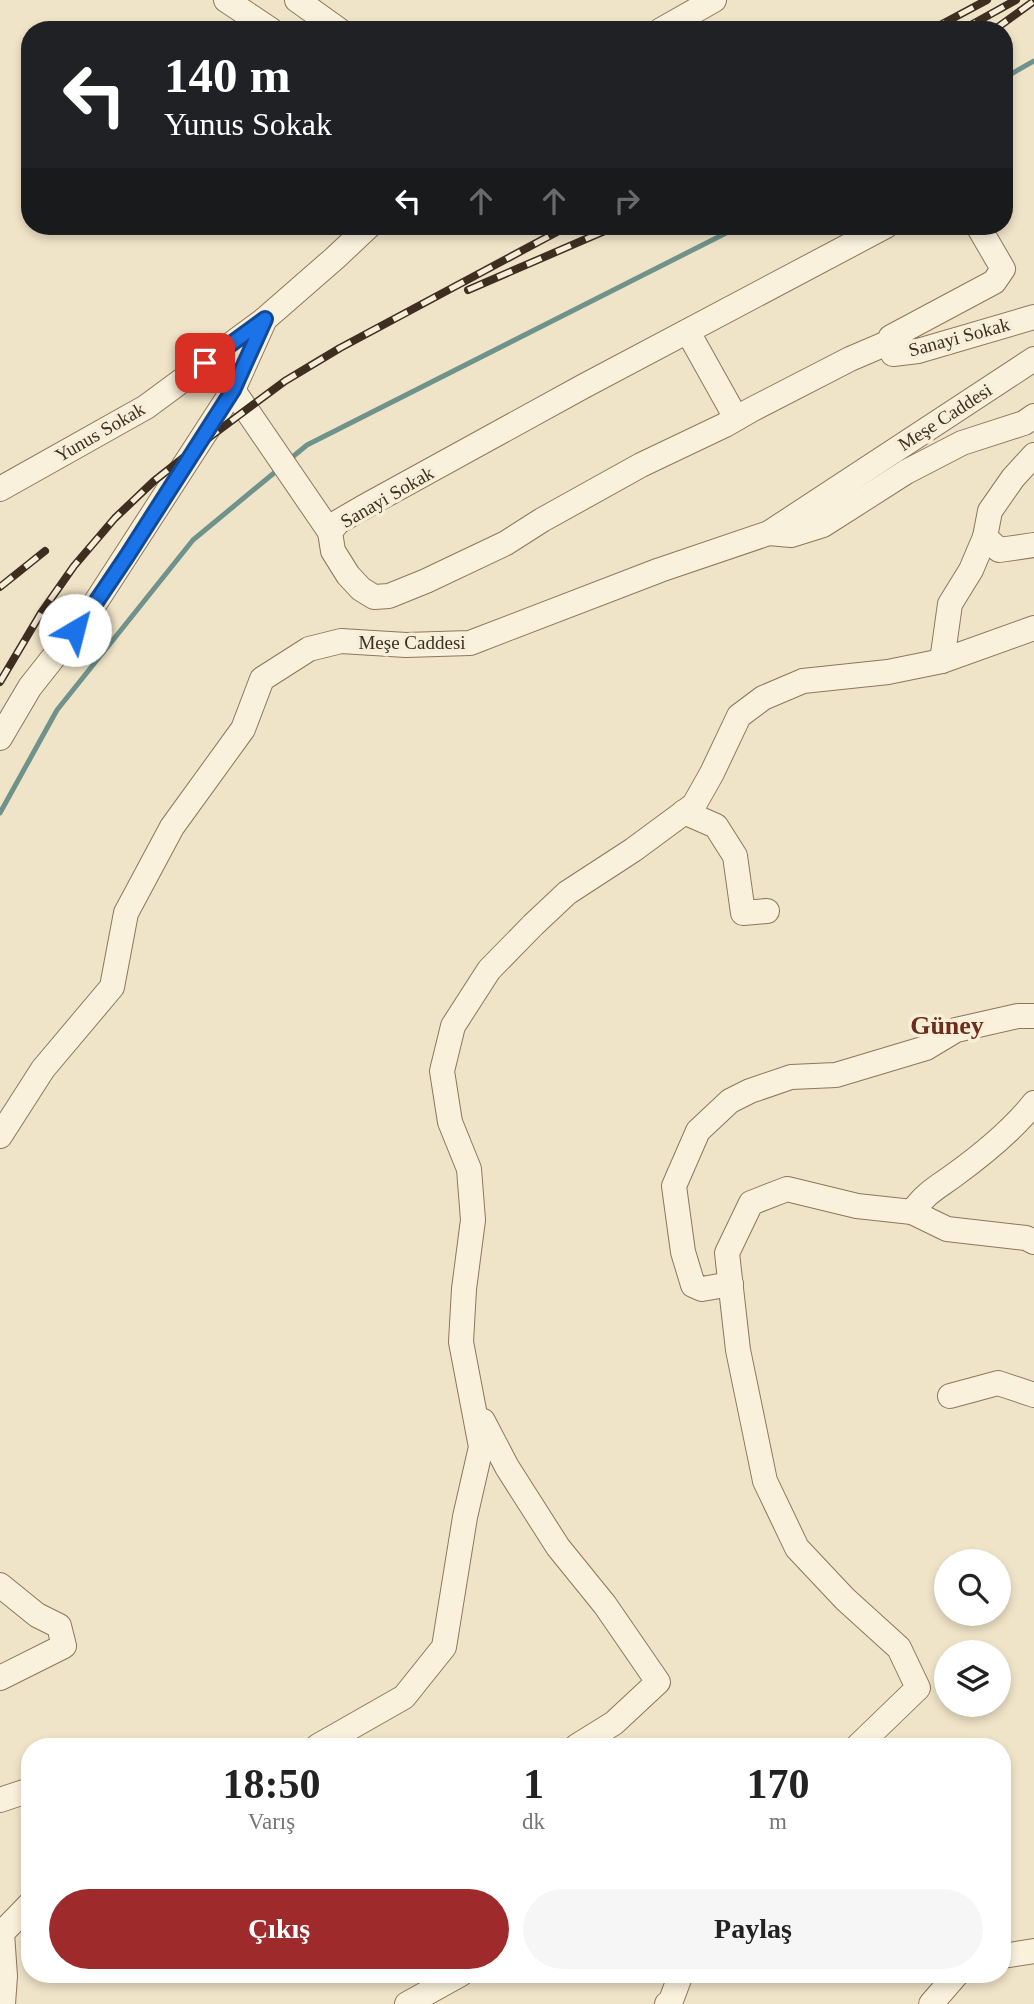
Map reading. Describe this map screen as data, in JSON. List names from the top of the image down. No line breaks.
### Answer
{"streets":{"street":["Sanayi Sokak","Meşe Caddesi","Yunus Sokak"]},"districts":["Güney"],"page":{"turn":["140 m","Yunus Sokak"],"eta":["18:50","Varış","1","dk","170","m"],"buttons":["Çıkış","Paylaş"]}}
